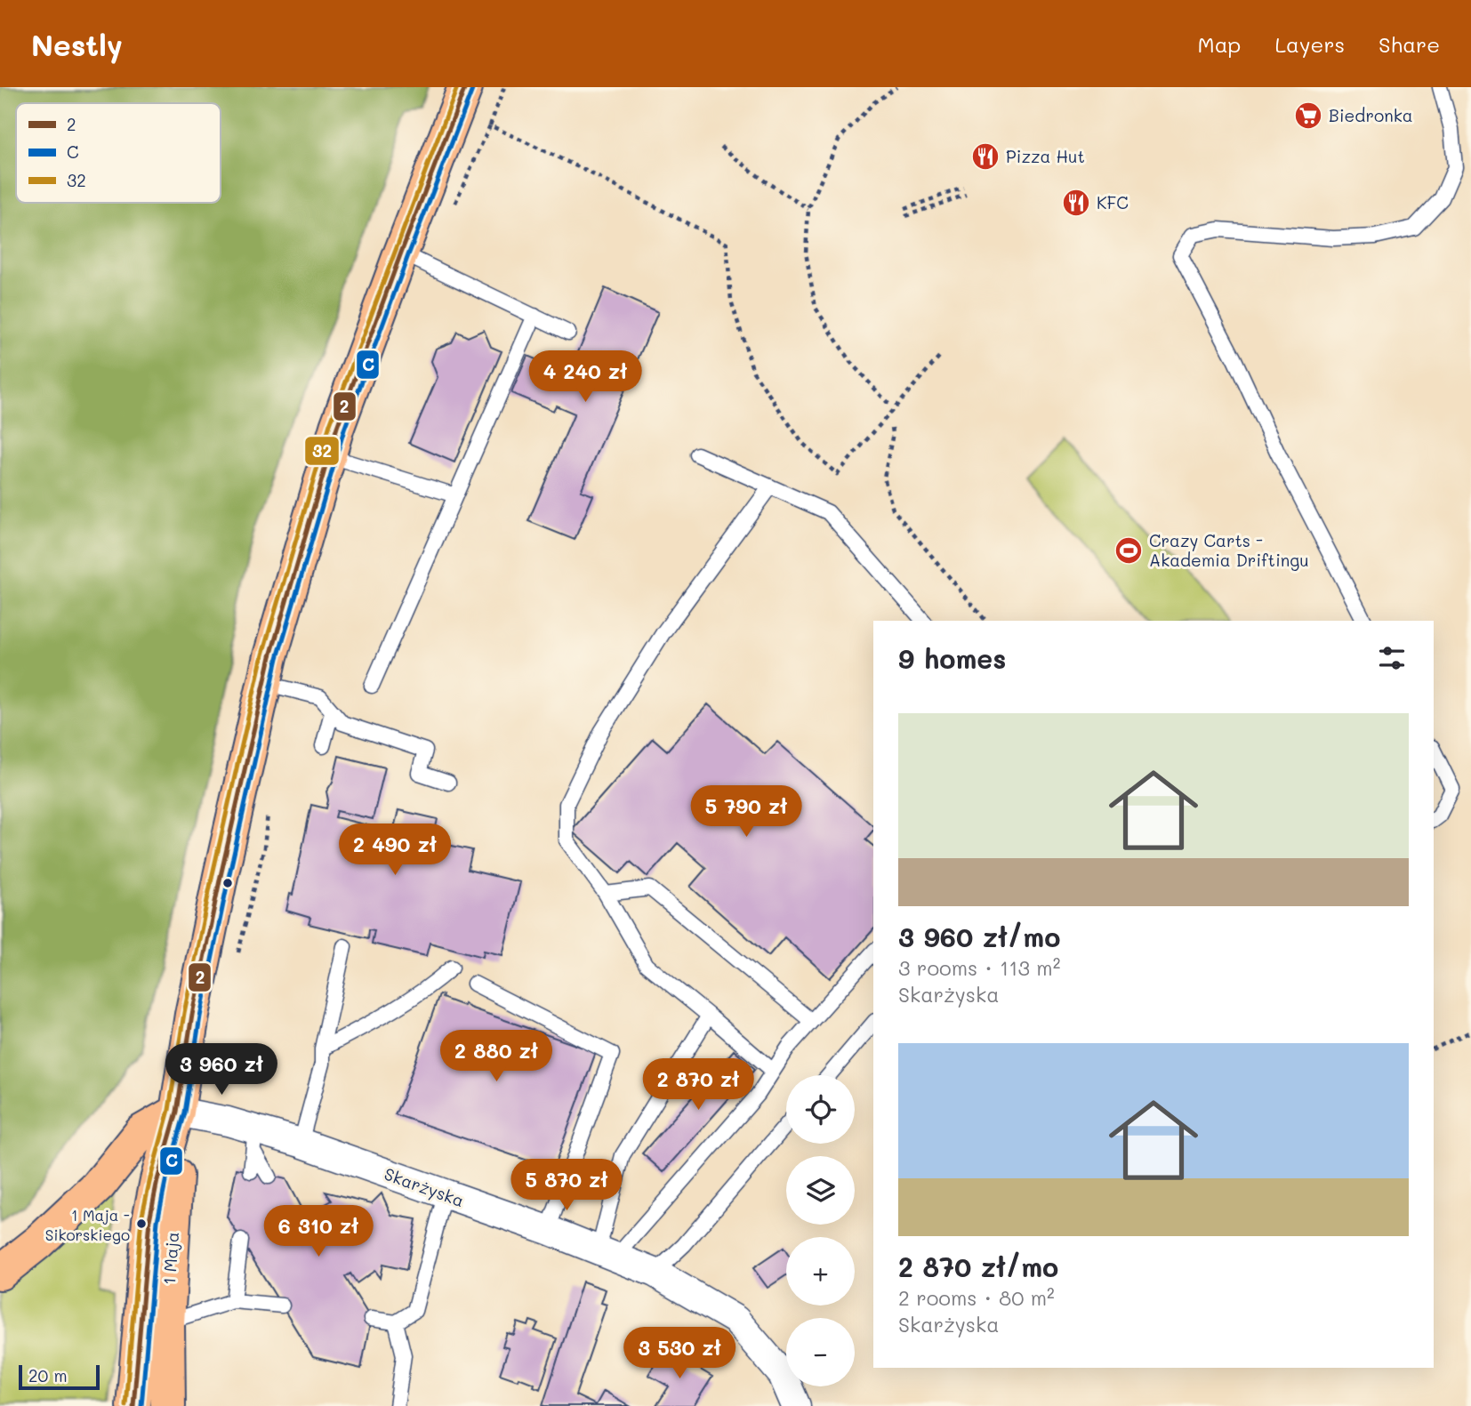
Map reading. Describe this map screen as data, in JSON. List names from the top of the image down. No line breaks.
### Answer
{"streets":{"main road":["1 Maja"],"street":["Skarżyska"]},"crossings":[["Skarżyska","1 Maja"]],"places":{"supermarket":["Biedronka"],"restaurant":["Pizza Hut","KFC"],"sports":["Crazy Carts - Akademia Driftingu"],"other":["1 Maja - Sikorskiego"]},"lines":["transit line 2","transit line 32","transit line C"],"legend":["2","C","32"],"scale_bar":"20 m","page":{"header":"Nestly","nav":["Map","Layers","Share"],"price":["4 240 zł","5 790 zł","2 490 zł","2 880 zł","3 960 zł","2 870 zł","5 870 zł","6 310 zł","3 530 zł"],"heading":"9 homes","list":[{"name":"3 960 zł/mo","note":"3 rooms · 113 m² · Skarżyska"},{"name":"2 870 zł/mo","note":"2 rooms · 80 m² · Skarżyska"}],"map_buttons":["+","−"],"scale":"20 m"}}
